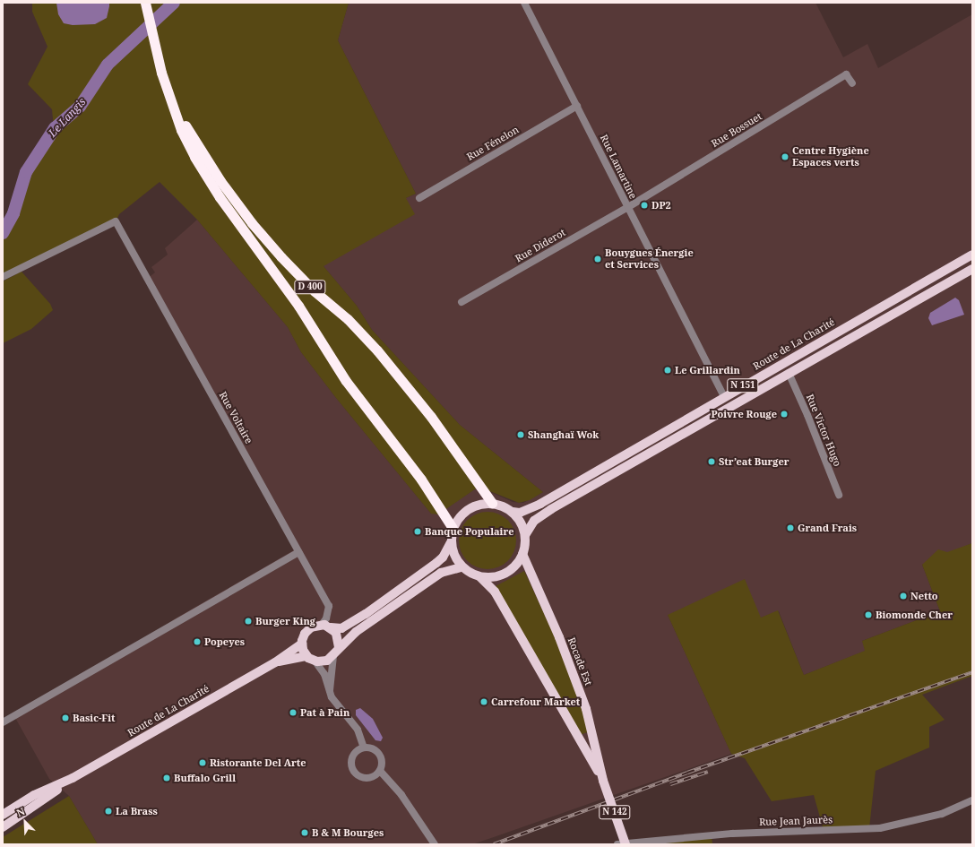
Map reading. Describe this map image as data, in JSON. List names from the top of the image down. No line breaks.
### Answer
{"streets":{"highway":["D 400"],"main road":["Route de La Charité","N 151","Rocade Est","N 142"],"street":["Rue Bossuet","Rue Fénelon","Rue Lamartine","Rue Diderot","Rue Voltaire","Rue Victor Hugo","Rue Jean Jaurès"]},"crossings":[["Rue Bossuet","Rue Lamartine"],["Rue Bossuet","Rue Diderot"],["Rue Fénelon","Rue Lamartine"],["Rue Lamartine","Rue Diderot"],["Rue Lamartine","Route de La Charité"],["D 400","Route de La Charité"],["D 400","N 151"],["D 400","Rocade Est"],["Route de La Charité","N 151"],["Route de La Charité","Rue Voltaire"],["Route de La Charité","Rocade Est"],["N 151","Rue Victor Hugo"],["N 151","Rocade Est"]],"water":["Le Langis"],"places":["Centre Hygiène Espaces verts","DP2","Bouygues Énergie et Services","Le Grillardin","Poivre Rouge","Shanghaï Wok","Str’eat Burger","Grand Frais","Banque Populaire","Netto","Biomonde Cher","Burger King","Popeyes","Carrefour Market","Pat à Pain","Basic-Fit","Ristorante Del Arte","Buffalo Grill","La Brass","B & M Bourges"],"north":"top left"}
